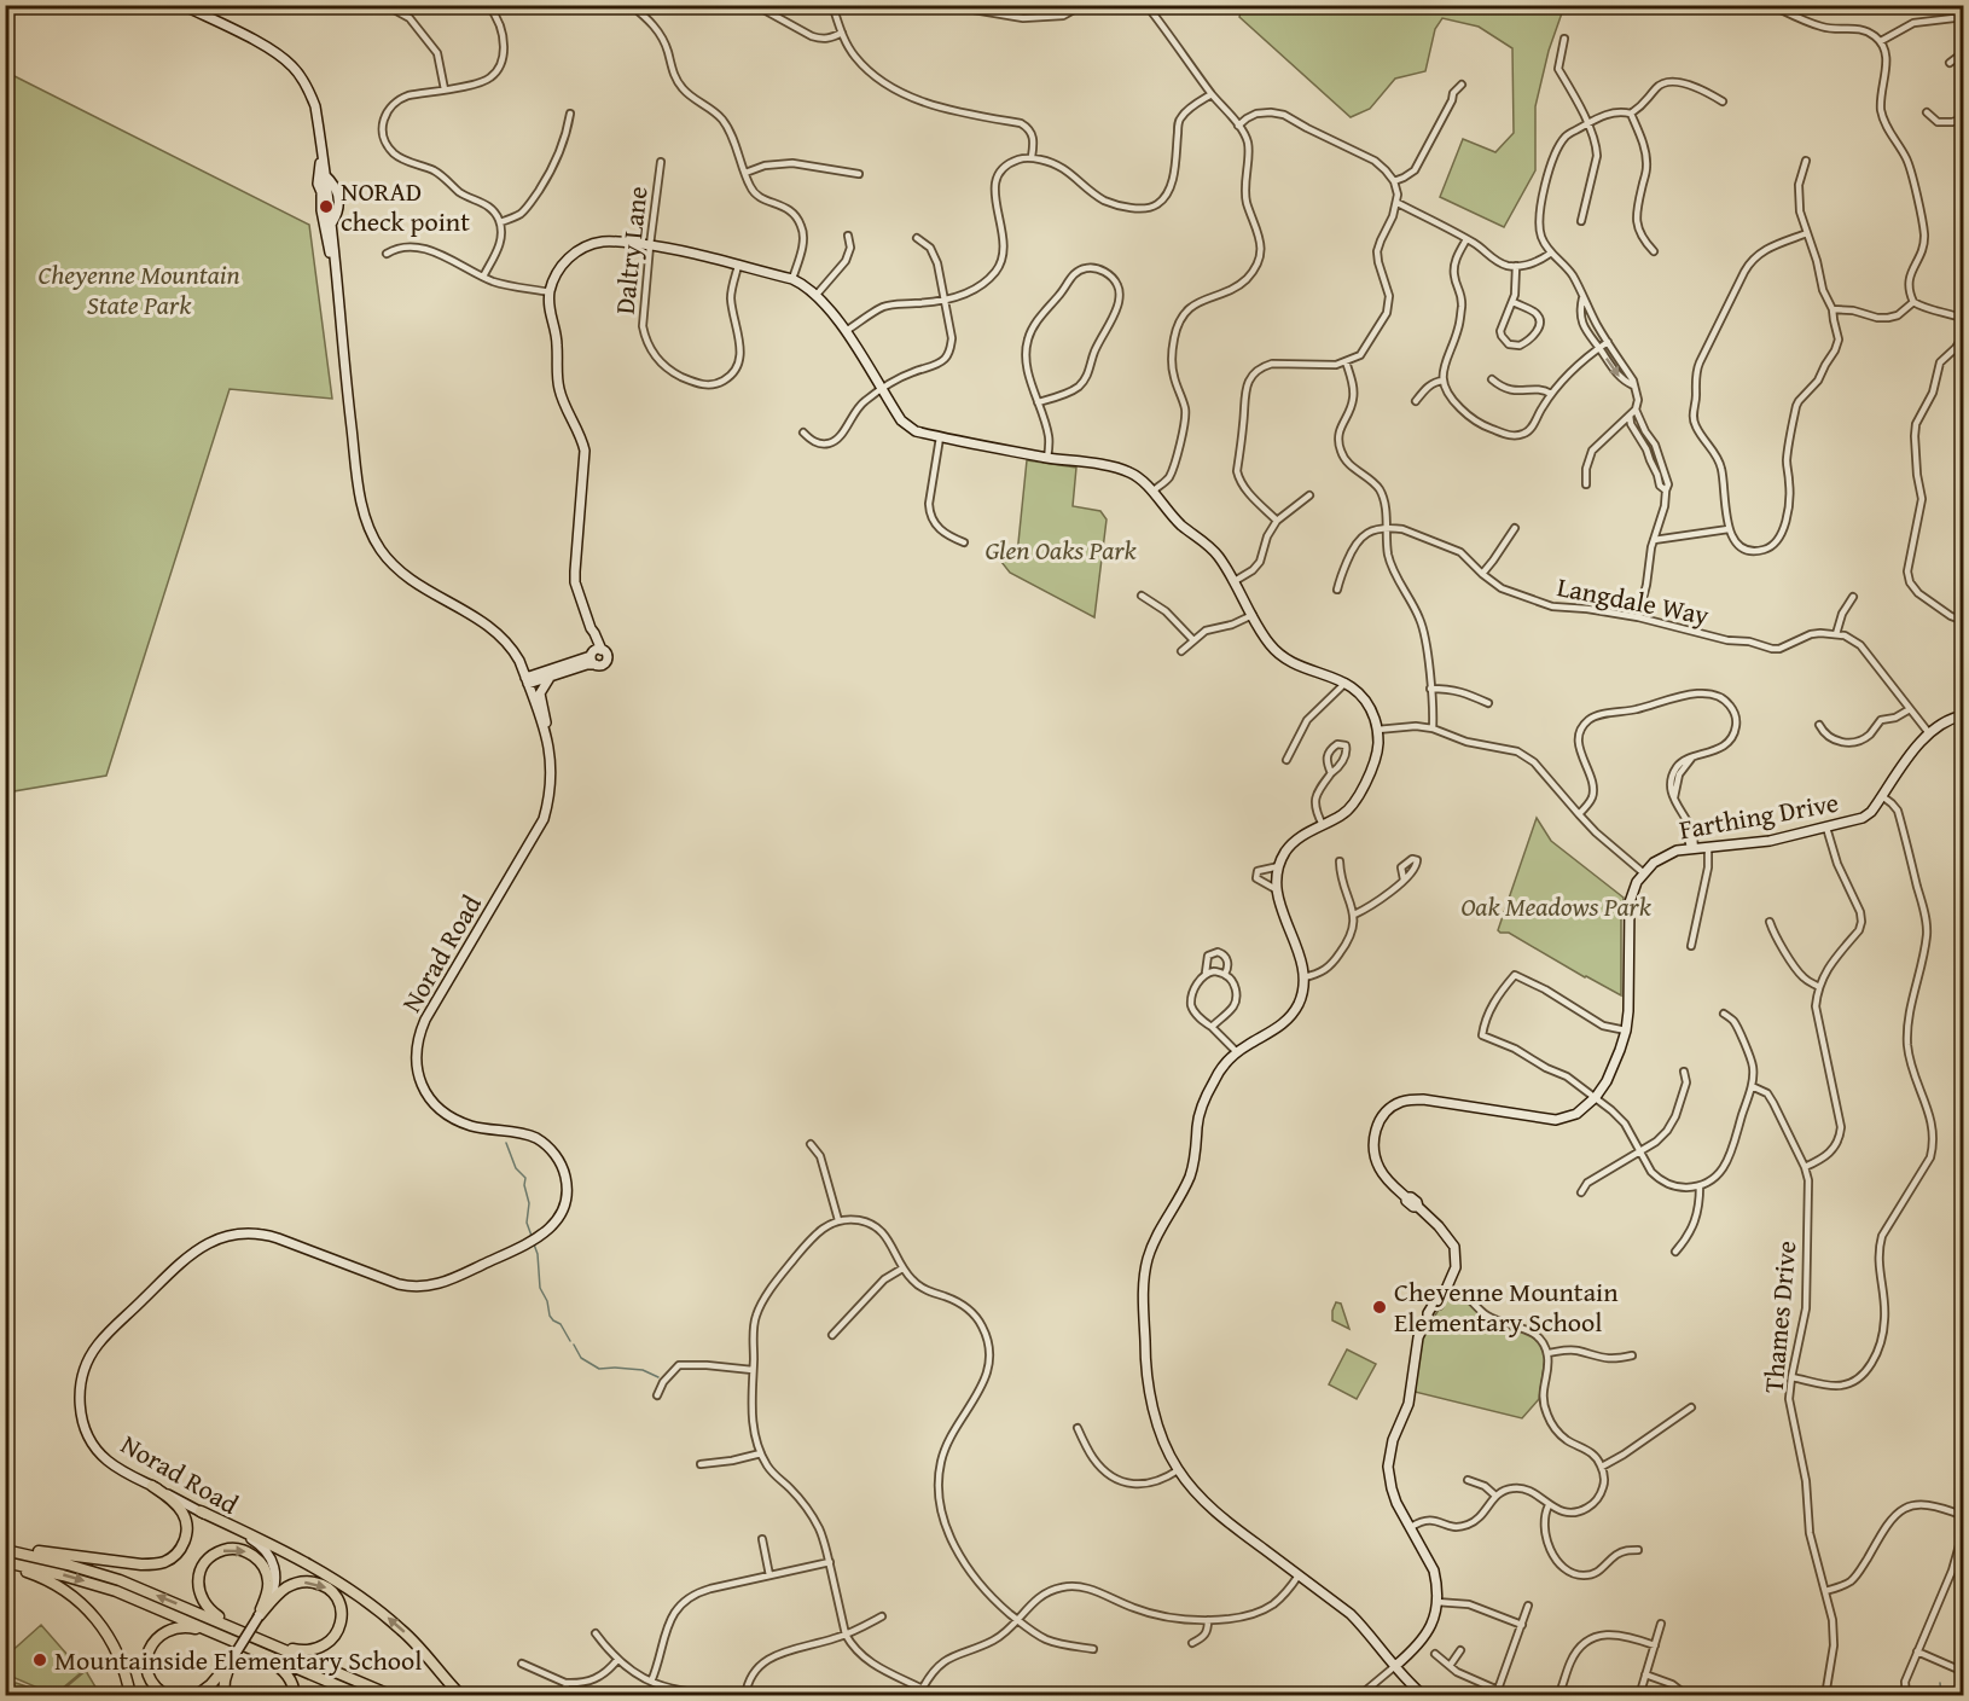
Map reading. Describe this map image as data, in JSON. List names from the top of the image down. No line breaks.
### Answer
{"streets":{"street":["Daltry Lane","Langdale Way","Farthing Drive","Norad Road","Thames Drive"]},"parks":["Cheyenne Mountain State Park","Glen Oaks Park","Oak Meadows Park"],"places":["NORAD check point","Cheyenne Mountain Elementary School","Mountainside Elementary School"]}
